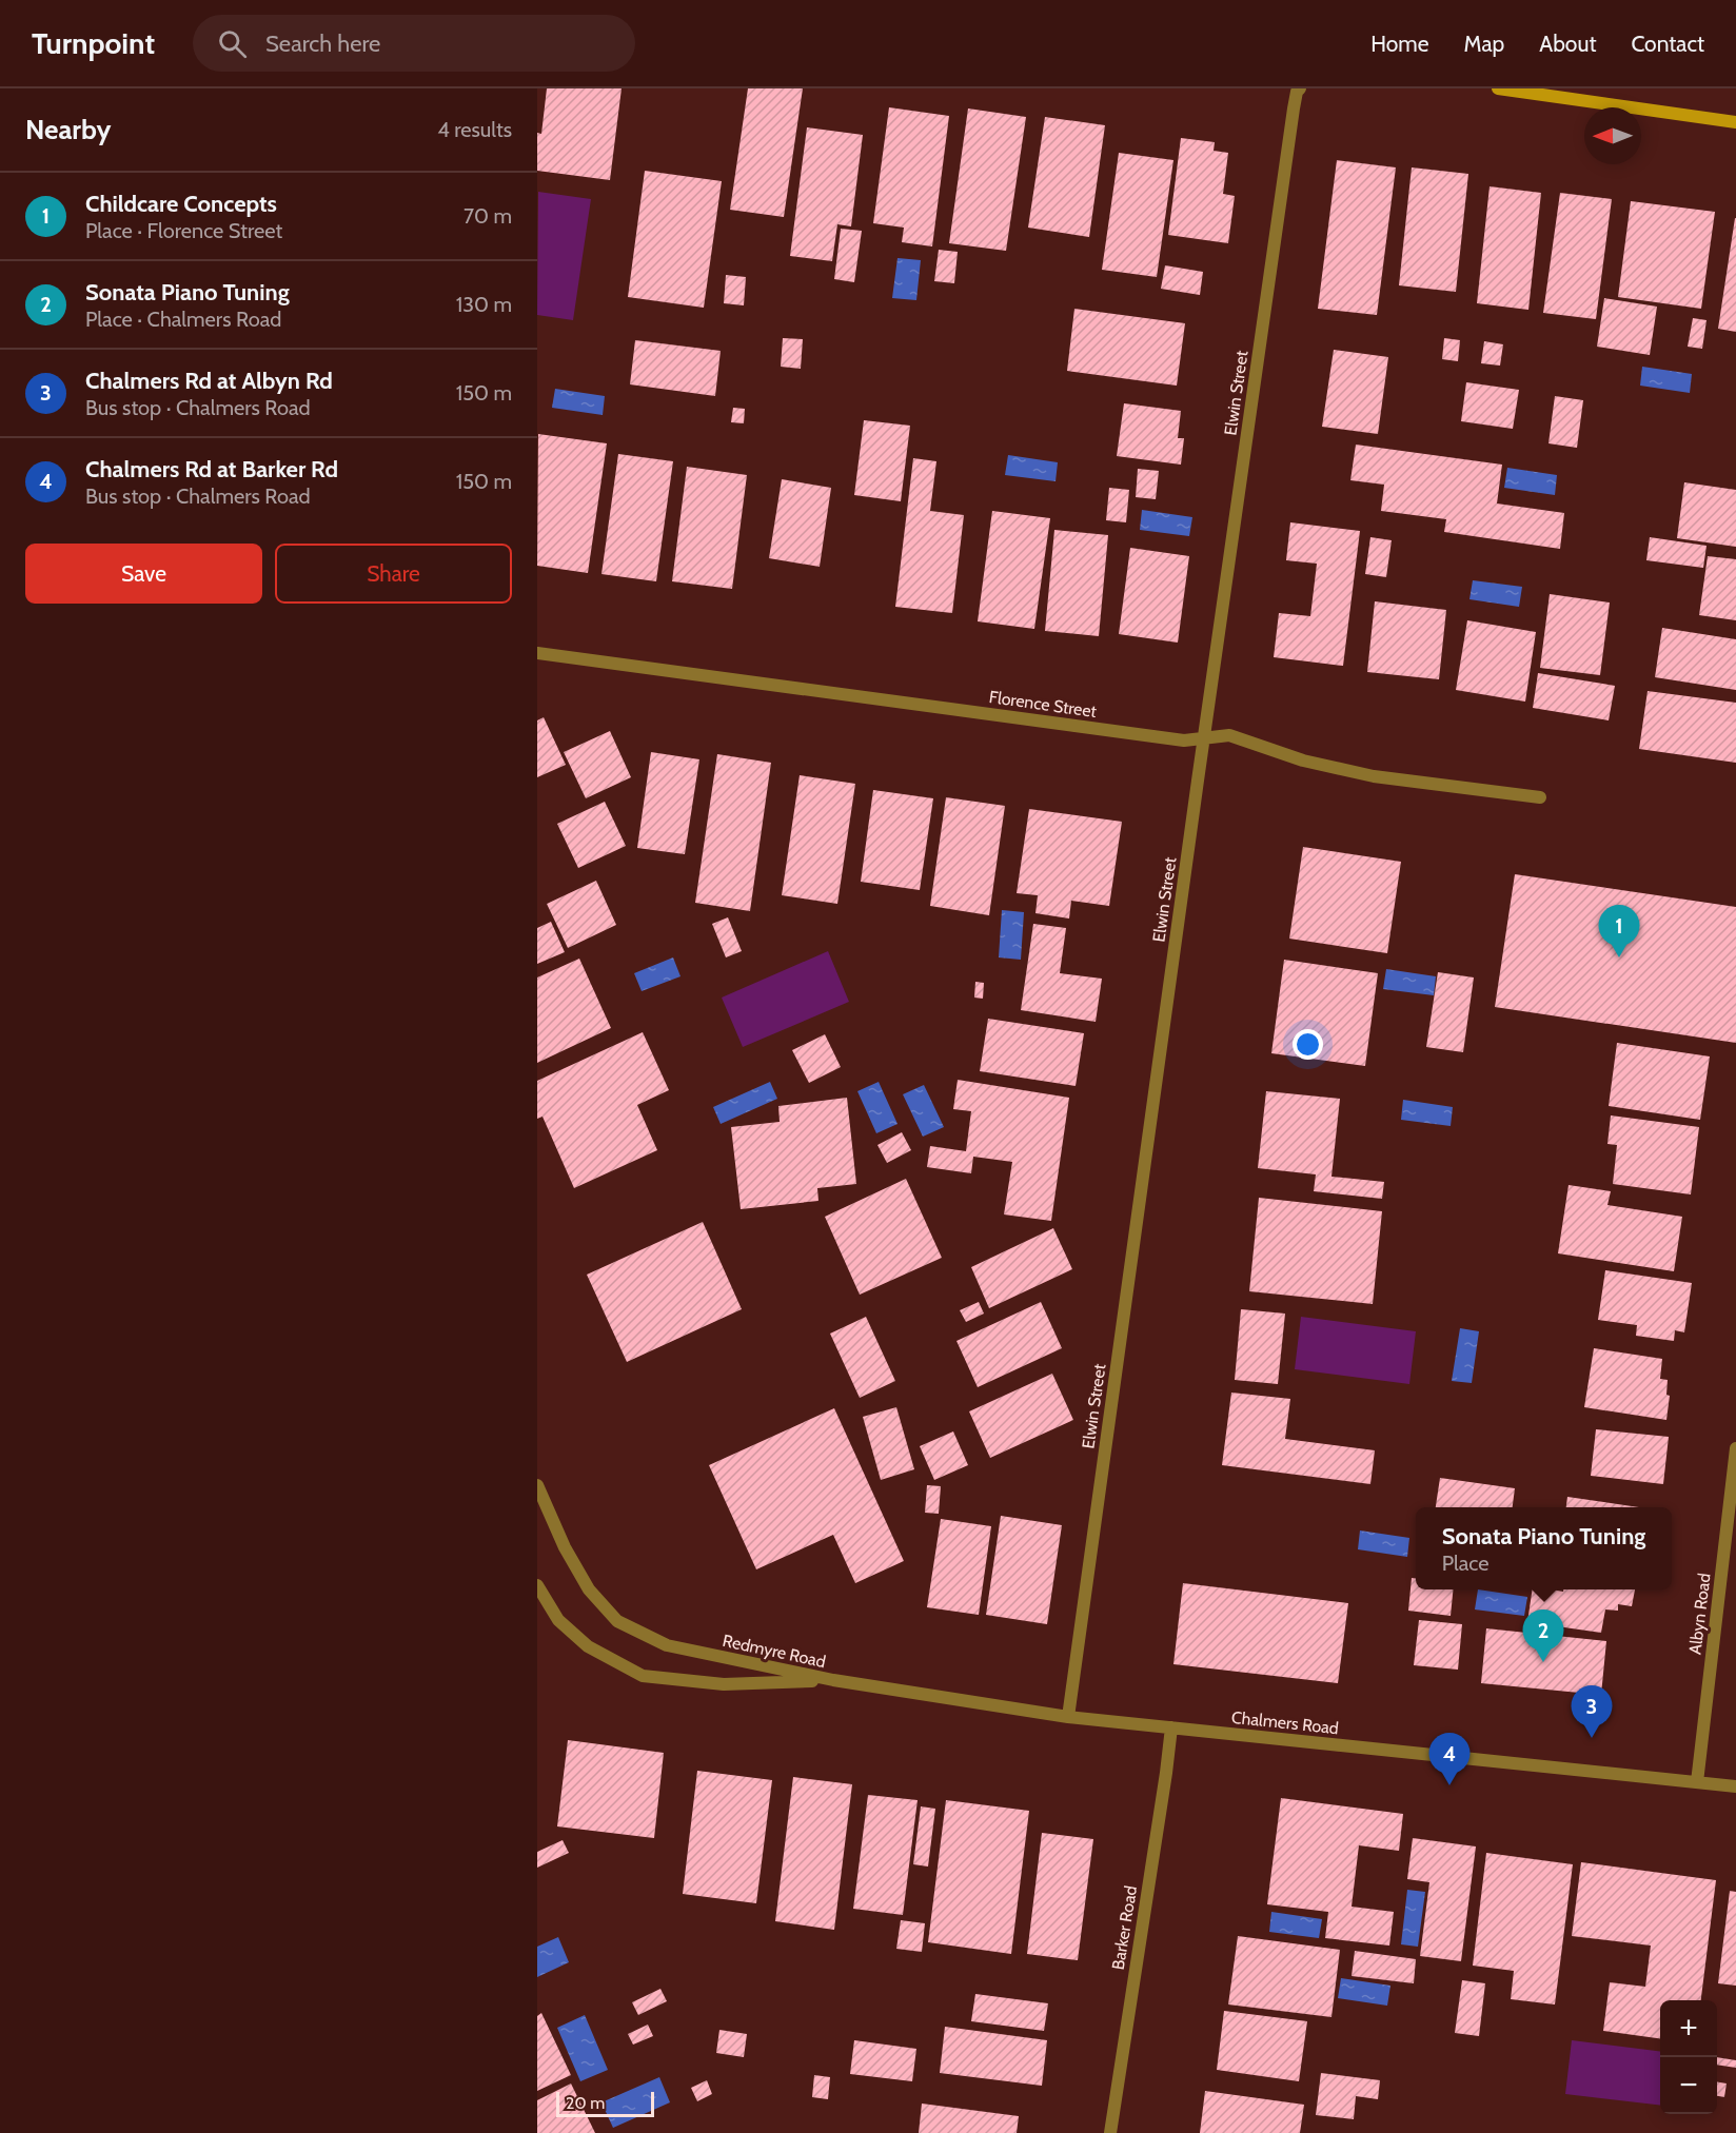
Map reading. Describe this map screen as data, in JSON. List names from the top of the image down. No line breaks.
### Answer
{"streets":{"street":["Elwin Street","Florence Street","Albyn Road","Redmyre Road","Chalmers Road","Barker Road"]},"crossings":[["Elwin Street","Florence Street"],["Elwin Street","Chalmers Road"],["Albyn Road","Chalmers Road"],["Redmyre Road","Chalmers Road"],["Chalmers Road","Barker Road"]],"scale_bar":"20 m","north":"left","page":{"header":"Turnpoint","search":"Search here","nav":["Home","Map","About","Contact"],"heading":["Nearby","4 results"],"list":[{"mark":"1","name":"Childcare Concepts","note":"Place · Florence Street","value":"70 m"},{"mark":"2","name":"Sonata Piano Tuning","note":"Place · Chalmers Road","value":"130 m"},{"mark":"3","name":"Chalmers Rd at Albyn Rd","note":"Bus stop · Chalmers Road","value":"150 m"},{"mark":"4","name":"Chalmers Rd at Barker Rd","note":"Bus stop · Chalmers Road","value":"150 m"}],"buttons":["Save","Share"],"pins":["1","2","3","4"],"popup":["Sonata Piano Tuning","Place"],"map_buttons":["+","−"],"scale":"20 m"}}
